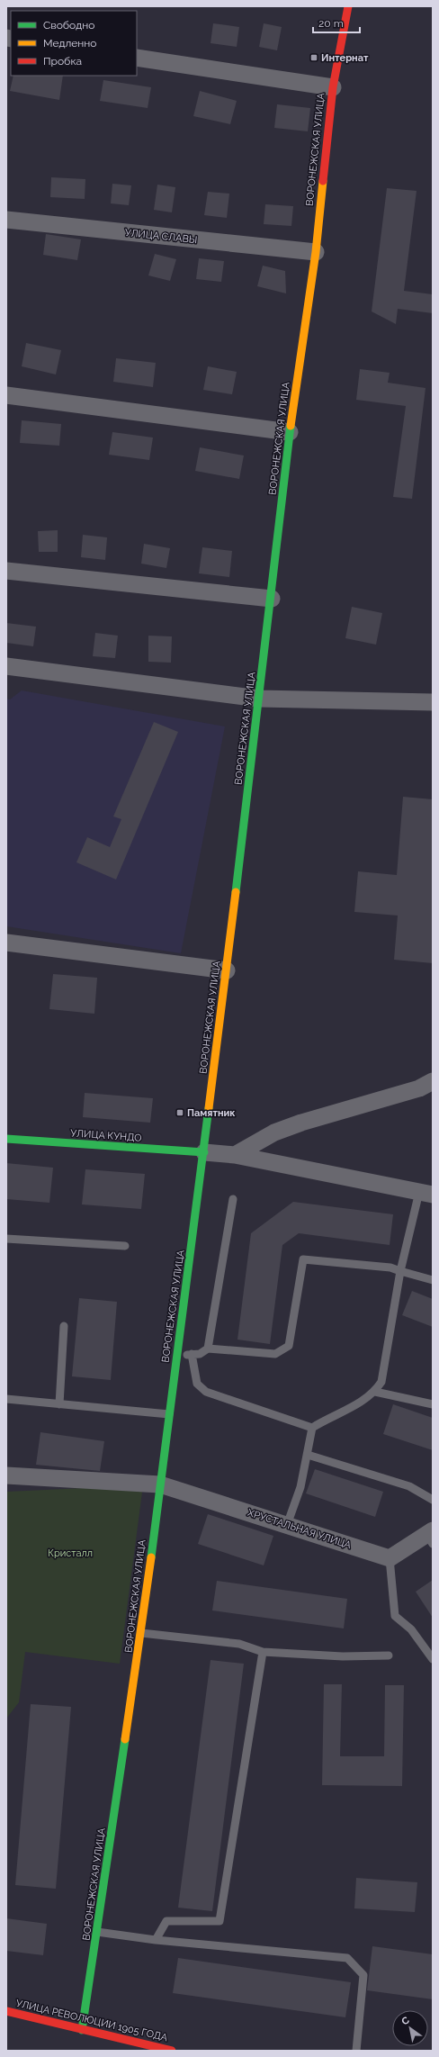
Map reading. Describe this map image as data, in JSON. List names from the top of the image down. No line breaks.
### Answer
{"streets":{"street":["ВОРОНЕЖСКАЯ УЛИЦА","УЛИЦА СЛАВЫ","УЛИЦА КУНДО","ХРУСТАЛЬНАЯ УЛИЦА","УЛИЦА РЕВОЛЮЦИИ 1905 ГОДА"]},"crossings":[["ВОРОНЕЖСКАЯ УЛИЦА","УЛИЦА СЛАВЫ"],["ВОРОНЕЖСКАЯ УЛИЦА","УЛИЦА КУНДО"],["ВОРОНЕЖСКАЯ УЛИЦА","ХРУСТАЛЬНАЯ УЛИЦА"],["ВОРОНЕЖСКАЯ УЛИЦА","УЛИЦА РЕВОЛЮЦИИ 1905 ГОДА"]],"parks":["Кристалл"],"places":{"transit":["Интернат","Памятник"]},"legend":["Свободно","Медленно","Пробка"],"scale_bar":"20 m","north":"top left"}
